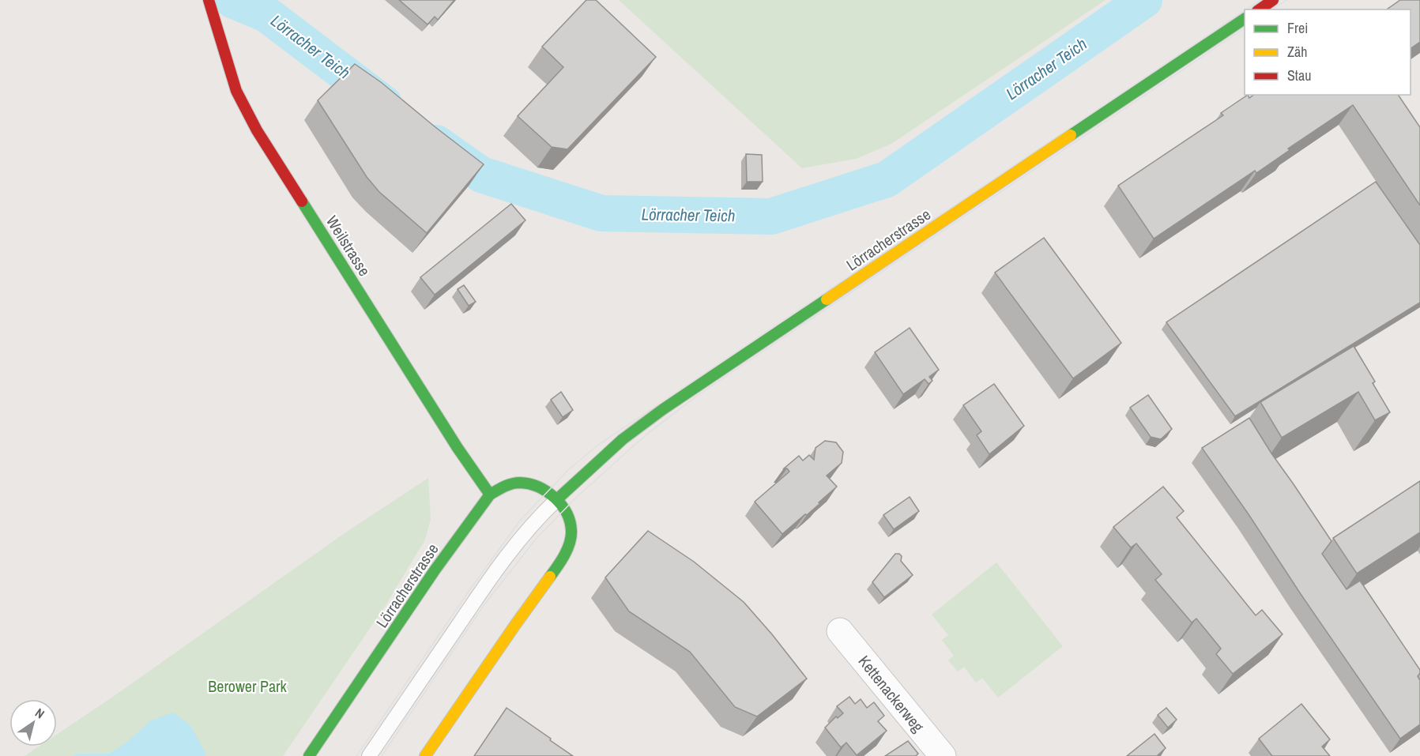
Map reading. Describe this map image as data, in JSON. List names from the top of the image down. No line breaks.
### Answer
{"streets":{"main road":["Lörracherstrasse","Weilstrasse"],"street":["Kettenackerweg"]},"crossings":[["Lörracherstrasse","Weilstrasse"]],"water":["Lörracher Teich"],"parks":["Berower Park"],"legend":["Frei","Zäh","Stau"],"north":"top right"}
